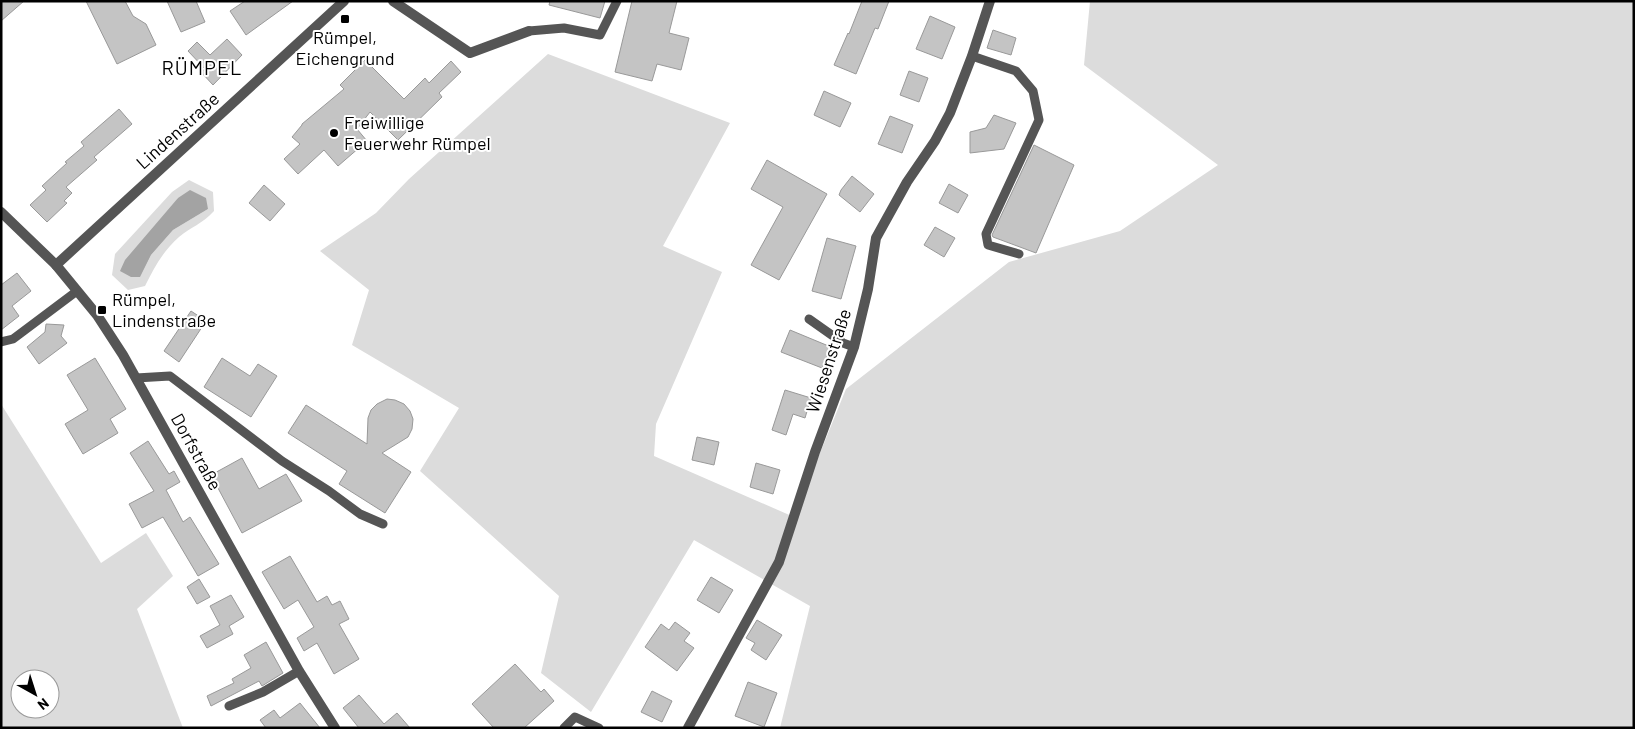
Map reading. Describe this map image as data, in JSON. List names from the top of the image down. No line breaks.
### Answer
{"streets":{"street":["Lindenstraße","Wiesenstraße","Dorfstraße"]},"crossings":[["Lindenstraße","Dorfstraße"]],"districts":["RÜMPEL"],"places":{"transit":["Rümpel, Eichengrund","Rümpel, Lindenstraße"],"other":["Freiwillige Feuerwehr Rümpel"]},"north":"bottom right"}
